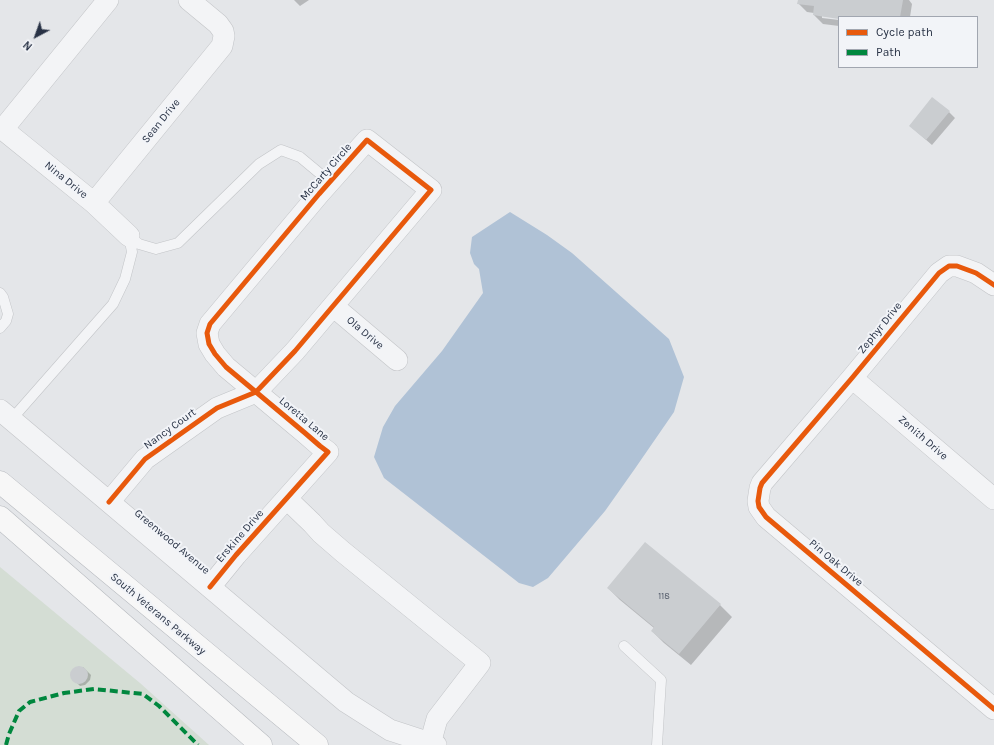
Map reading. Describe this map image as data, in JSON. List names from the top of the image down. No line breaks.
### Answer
{"streets":{"highway":["South Veterans Parkway"],"street":["Sean Drive","McCarty Circle","Nina Drive","Zephyr Drive","Ola Drive","Loretta Lane","Nancy Court","Zenith Drive","Erskine Drive","Greenwood Avenue","Pin Oak Drive"]},"crossings":[["Sean Drive","Nina Drive"],["McCarty Circle","Ola Drive"],["McCarty Circle","Loretta Lane"],["McCarty Circle","Nancy Court"],["Zephyr Drive","Zenith Drive"],["Zephyr Drive","Pin Oak Drive"],["Loretta Lane","Nancy Court"],["Loretta Lane","Erskine Drive"],["Nancy Court","Greenwood Avenue"],["Erskine Drive","Greenwood Avenue"]],"house_numbers":["118"],"legend":["Cycle path","Path"],"north":"bottom left"}
